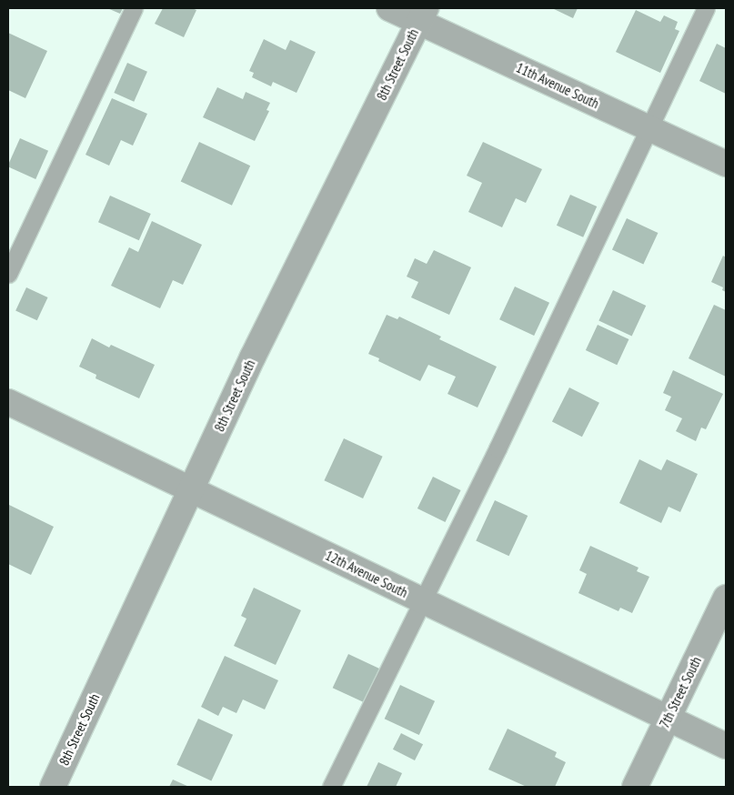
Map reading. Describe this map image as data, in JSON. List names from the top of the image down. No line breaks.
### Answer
{"streets":{"street":["8th Street South","11th Avenue South","12th Avenue South","7th Street South"]},"crossings":[["8th Street South","11th Avenue South"],["8th Street South","12th Avenue South"],["12th Avenue South","7th Street South"]]}
